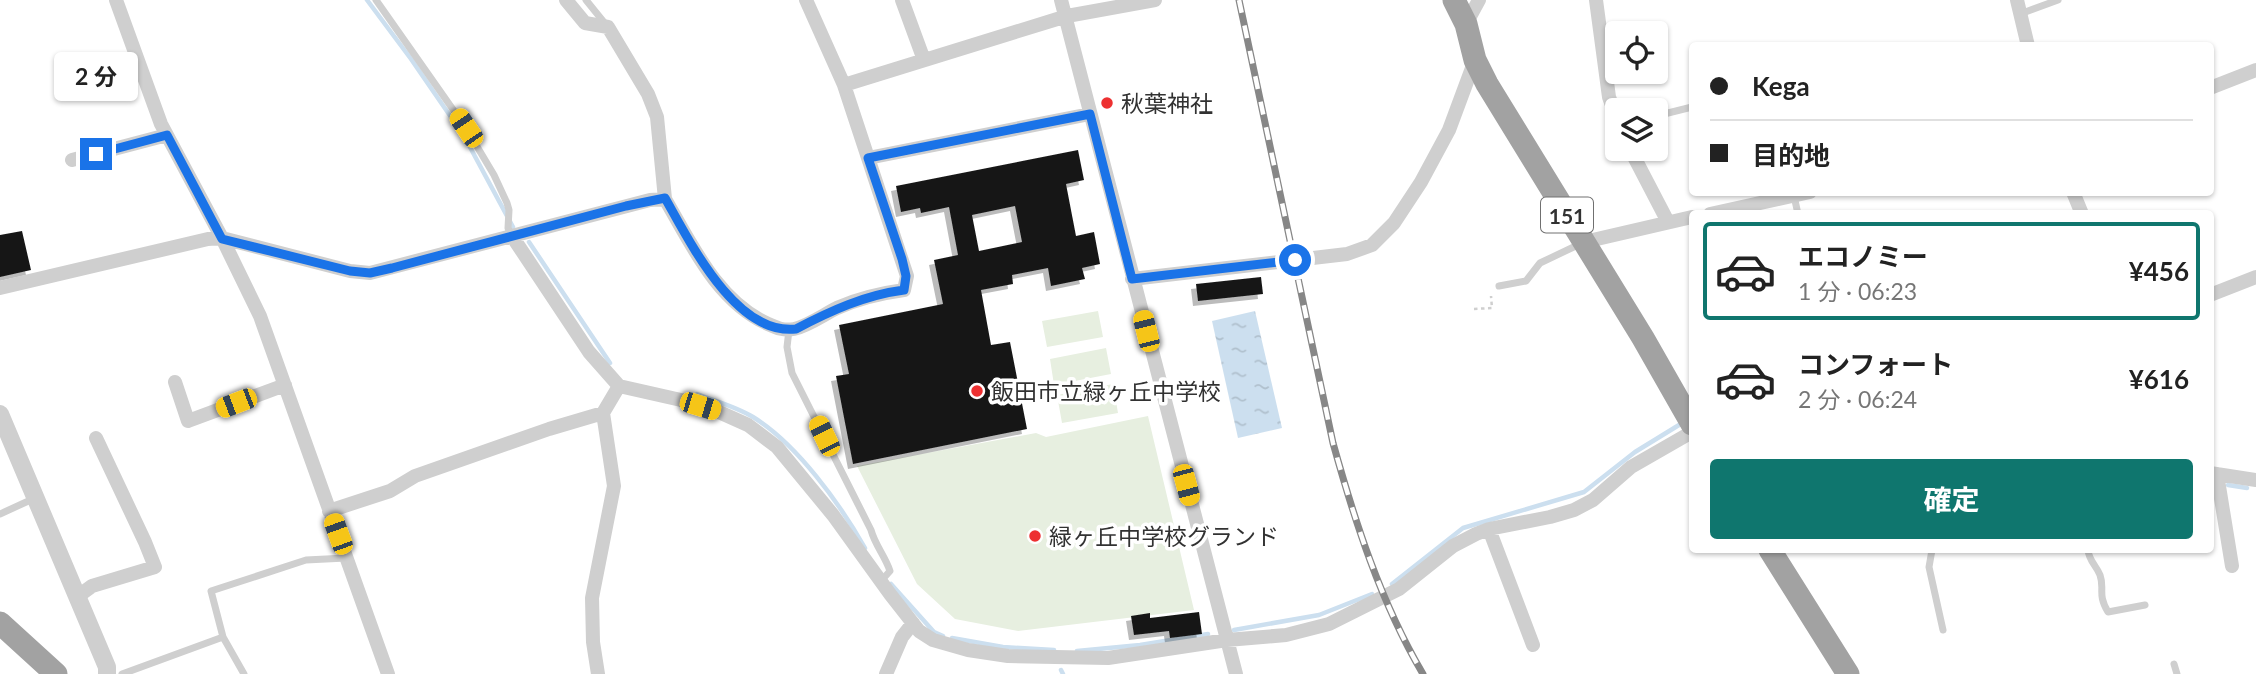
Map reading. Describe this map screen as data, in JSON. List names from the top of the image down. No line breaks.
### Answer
{"streets":{"highway":["151"]},"places":["秋葉神社","飯田市立緑ヶ丘中学校","緑ヶ丘中学校グランド"],"page":{"banner":["Kega","目的地"],"bubble":"2 分","list":[{"name":"エコノミー","note":"1 分 · 06:23","value":"¥456"},{"name":"コンフォート","note":"2 分 · 06:24","value":"¥616"}],"buttons":"確定"}}
